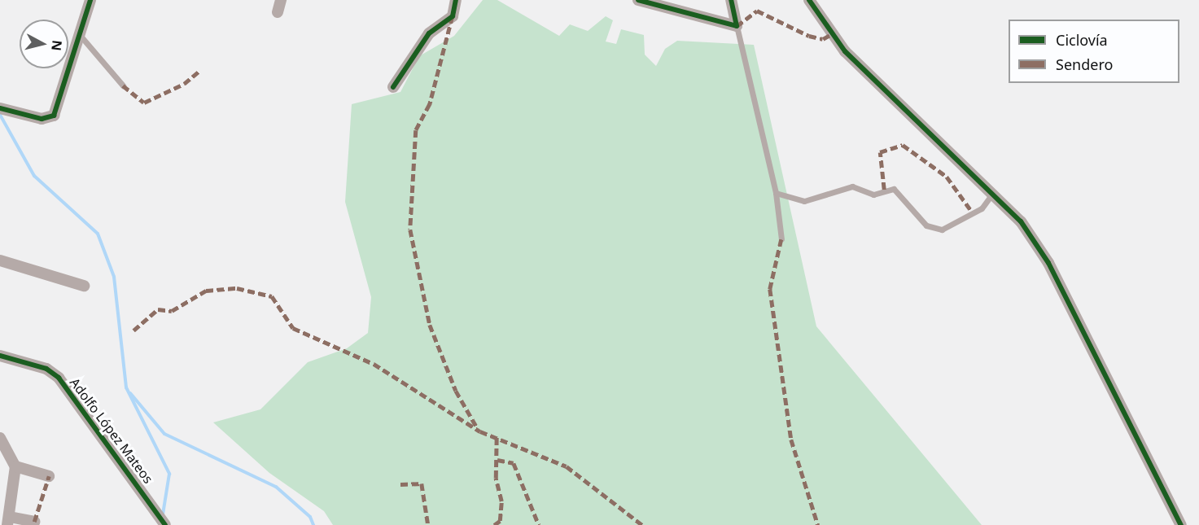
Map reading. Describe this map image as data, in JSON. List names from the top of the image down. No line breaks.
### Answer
{"streets":{"street":["Adolfo López Mateos"]},"legend":["Ciclovía","Sendero"],"north":"right"}
